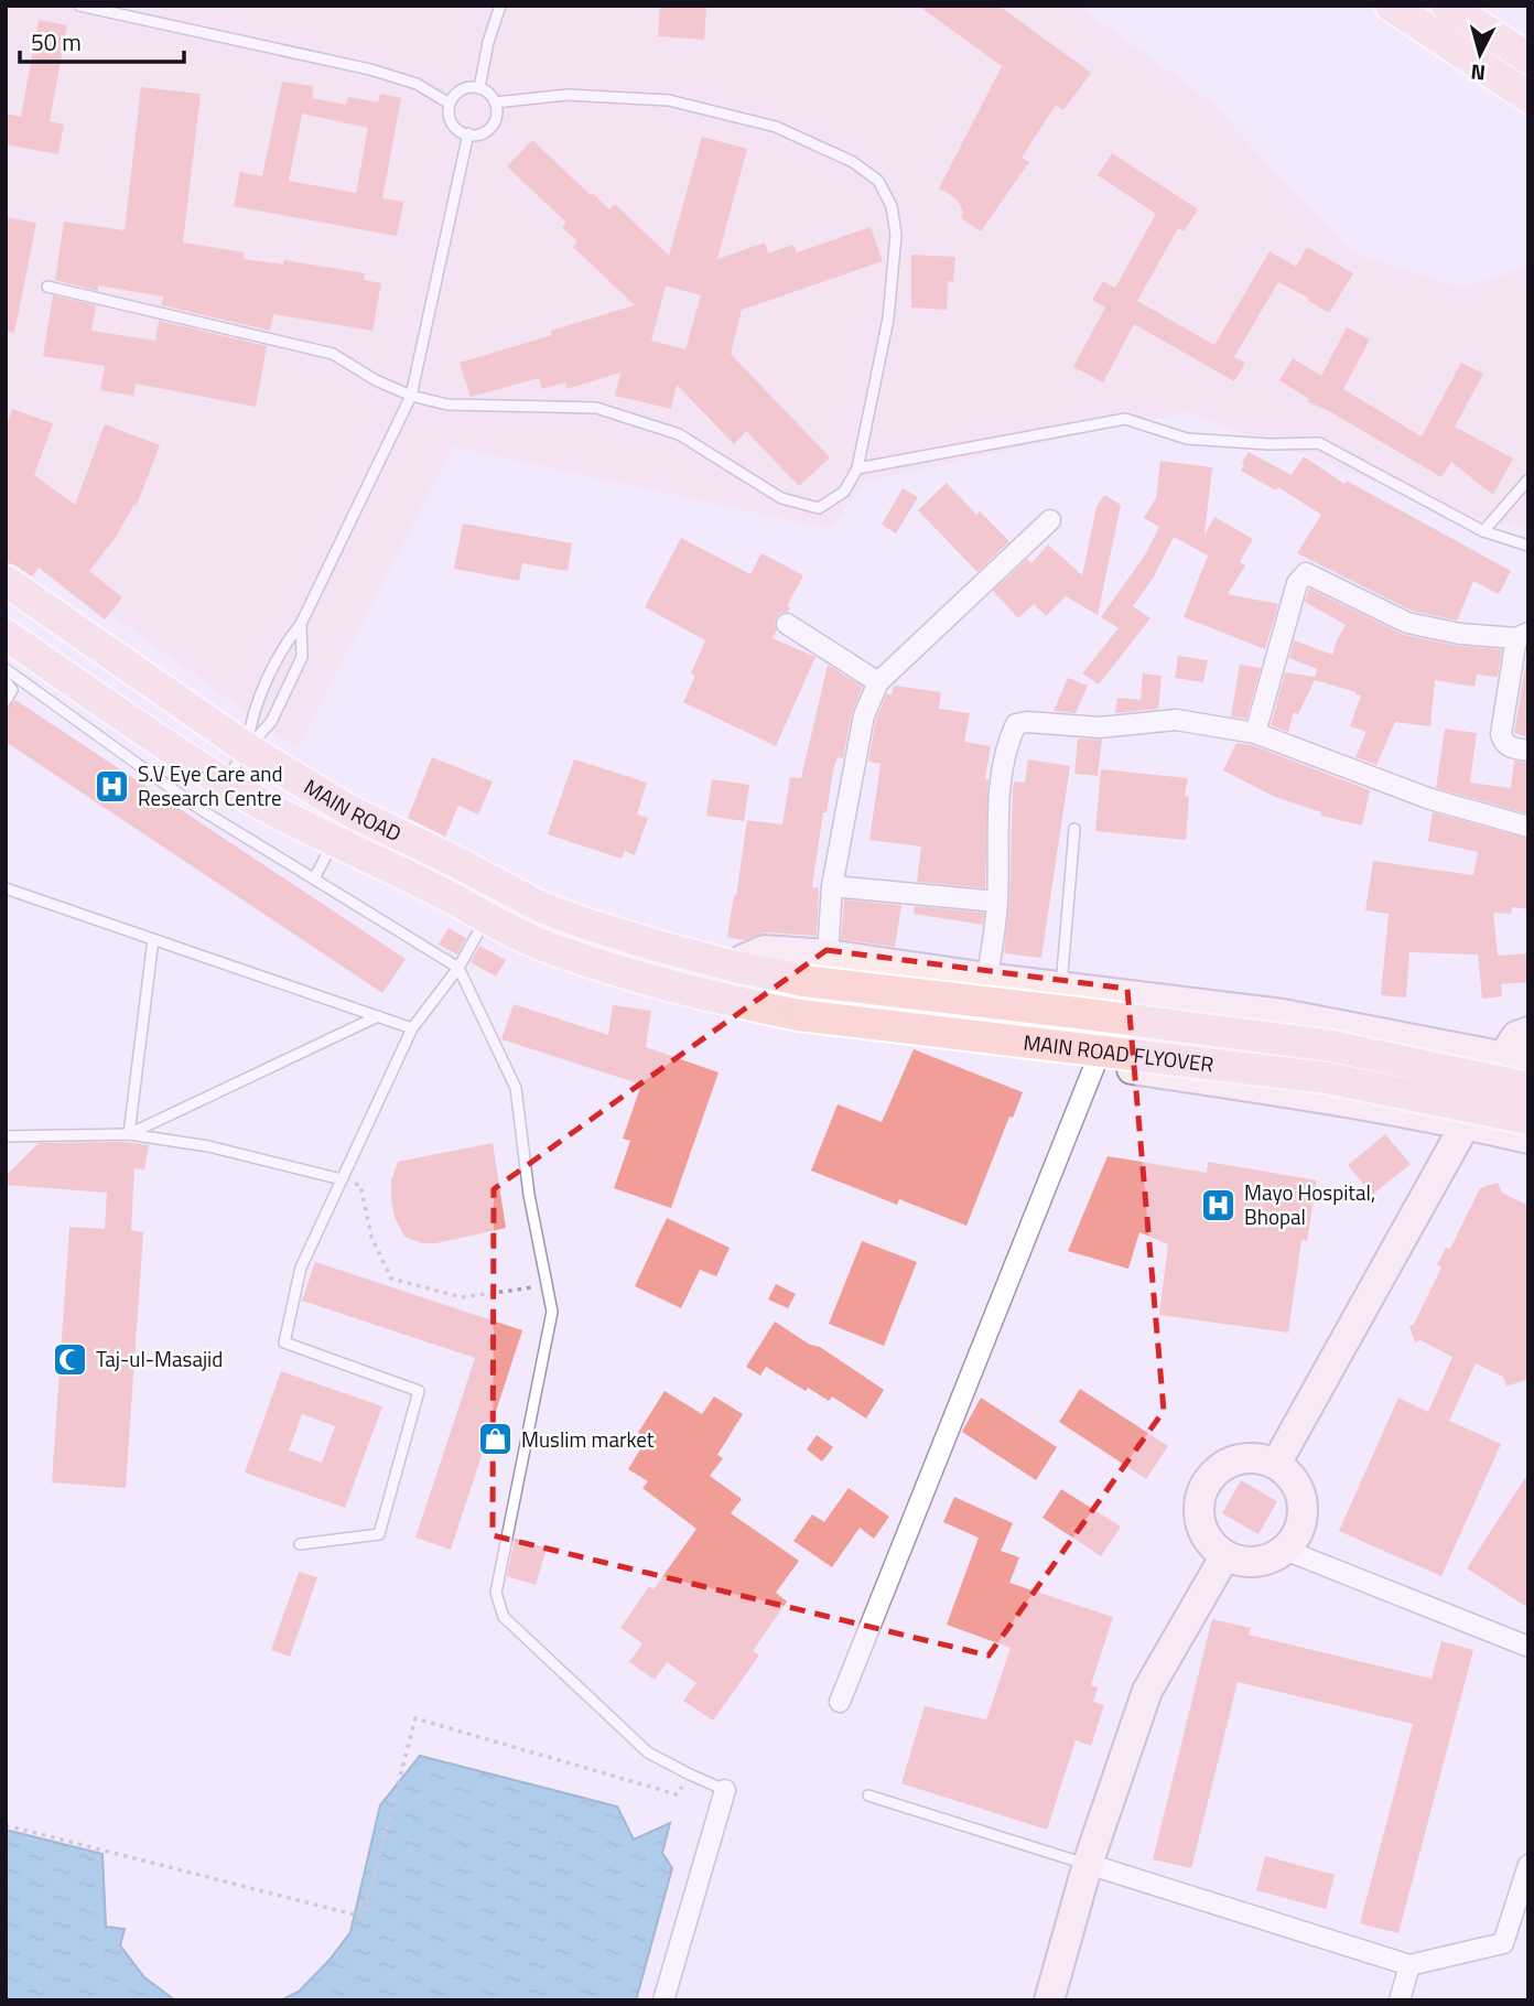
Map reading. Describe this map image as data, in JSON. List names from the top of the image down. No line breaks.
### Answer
{"streets":{"main road":["MAIN ROAD","MAIN ROAD FLYOVER"]},"crossings":[["MAIN ROAD","MAIN ROAD FLYOVER"]],"places":{"hospital":["S.V Eye Care and Research Centre","Mayo Hospital, Bhopal"],"mosque":["Taj-ul-Masajid"],"shop":["Muslim market"]},"scale_bar":"50 m","north":"bottom"}
